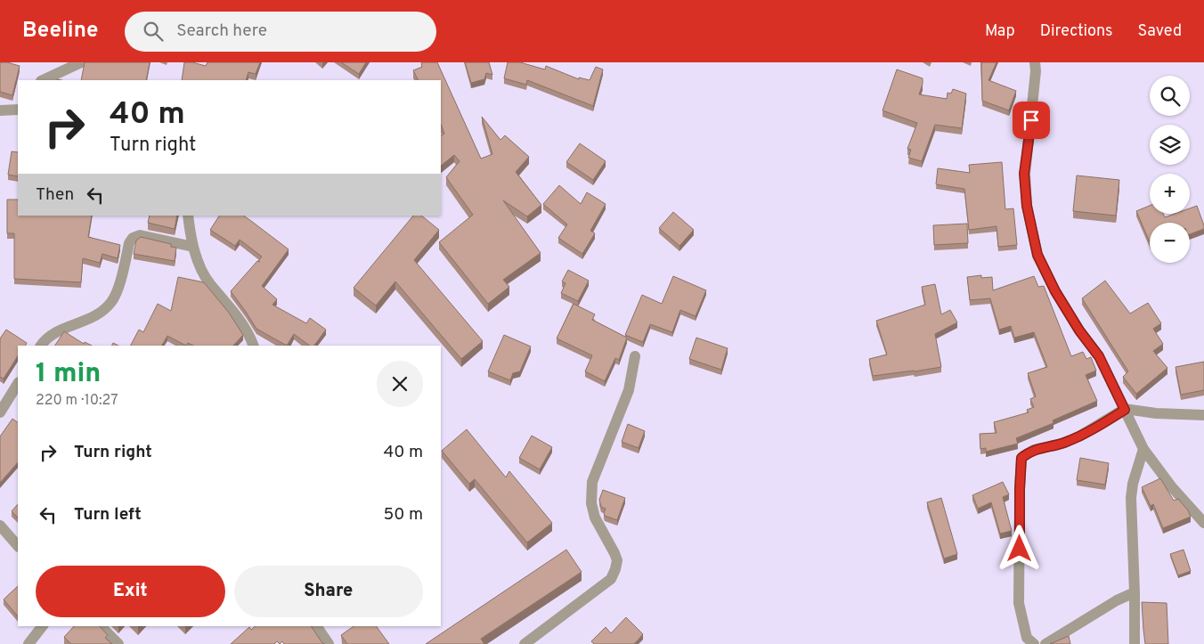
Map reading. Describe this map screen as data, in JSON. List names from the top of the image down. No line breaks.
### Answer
{"page":{"header":"Beeline","search":"Search here","nav":["Map","Directions","Saved"],"map_buttons":["+","−"],"turn":["40 m","Turn right"],"then":"Then","heading":["1 min","220 m · 10:27"],"list":[{"name":"Turn right","value":"40 m"},{"name":"Turn left","value":"50 m"}],"buttons":["Exit","Share"]}}
